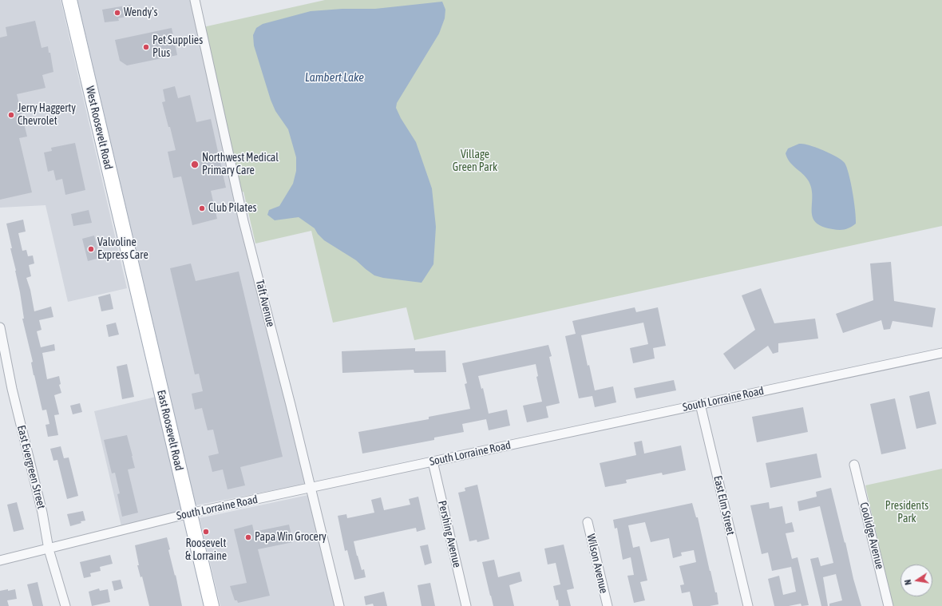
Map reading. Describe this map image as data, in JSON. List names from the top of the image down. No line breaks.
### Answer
{"streets":{"main road":["West Roosevelt Road","East Roosevelt Road"],"street":["Taft Avenue","South Lorraine Road","East Evergreen Street","East Elm Street","Pershing Avenue","Coolidge Avenue","Wilson Avenue"]},"crossings":[["West Roosevelt Road","East Roosevelt Road"],["Taft Avenue","South Lorraine Road"],["South Lorraine Road","East Roosevelt Road"],["South Lorraine Road","East Evergreen Street"],["South Lorraine Road","East Elm Street"],["South Lorraine Road","Pershing Avenue"]],"water":["Lambert Lake"],"parks":["Village Green Park","Presidents Park"],"places":["Wendy's","Pet Supplies Plus","Jerry Haggerty Chevrolet","Northwest Medical Primary Care","Club Pilates","Valvoline Express Care","Roosevelt & Lorraine","Papa Win Grocery"],"north":"left"}
